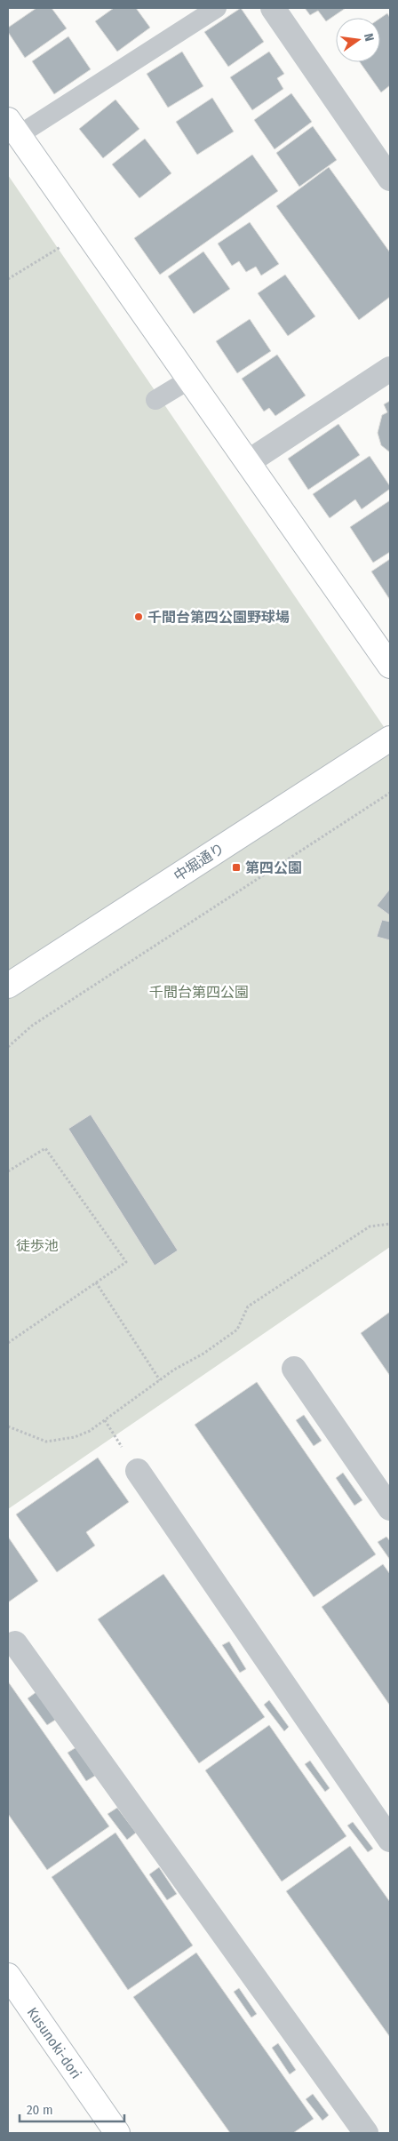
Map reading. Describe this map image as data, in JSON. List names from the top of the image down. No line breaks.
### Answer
{"streets":{"street":["中堀通り","Kusunoki-dori"]},"parks":["千間台第四公園","徒歩池"],"places":{"other":["千間台第四公園野球場"],"transit":["第四公園"]},"scale_bar":"20 m","north":"right"}
